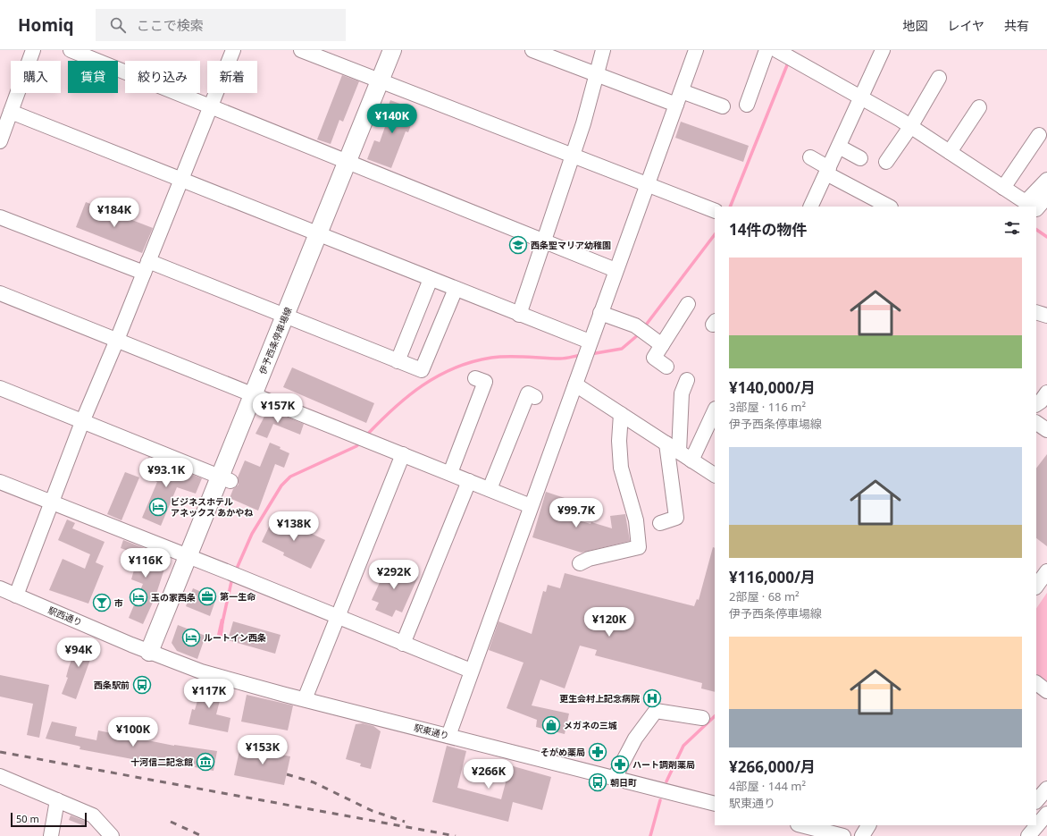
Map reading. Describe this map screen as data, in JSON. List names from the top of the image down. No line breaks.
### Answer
{"streets":{"main road":["伊予西条停車場線"],"street":["駅西通り","駅東通り"]},"crossings":[["伊予西条停車場線","駅西通り"],["伊予西条停車場線","駅東通り"],["駅西通り","駅東通り"]],"places":{"school or university":["西条聖マリア幼稚園"],"hotel":["ビジネスホテル アネックス あかやね","玉の家西条","ルートイン西条"],"office":["第一生命"],"bar":["市"],"bus stop":["西条駅前","朝日町"],"hospital":["更生会村上記念病院"],"shop":["メガネの三城"],"pharmacy":["そがめ薬局","ハート調剤薬局"],"museum":["十河信二記念館"]},"scale_bar":"50 m","page":{"header":"Homiq","search":"ここで検索","nav":["地図","レイヤ","共有"],"chip":["購入","賃貸","絞り込み","新着"],"price":["¥140K","¥184K","¥157K","¥93.1K","¥99.7K","¥138K","¥116K","¥292K","¥120K","¥94K","¥117K","¥100K","¥153K","¥266K"],"heading":"14件の物件","list":[{"name":"¥140,000/月","note":"3部屋 · 116 m² · 伊予西条停車場線"},{"name":"¥116,000/月","note":"2部屋 · 68 m² · 伊予西条停車場線"},{"name":"¥266,000/月","note":"4部屋 · 144 m² · 駅東通り"}],"scale":"50 m"}}
